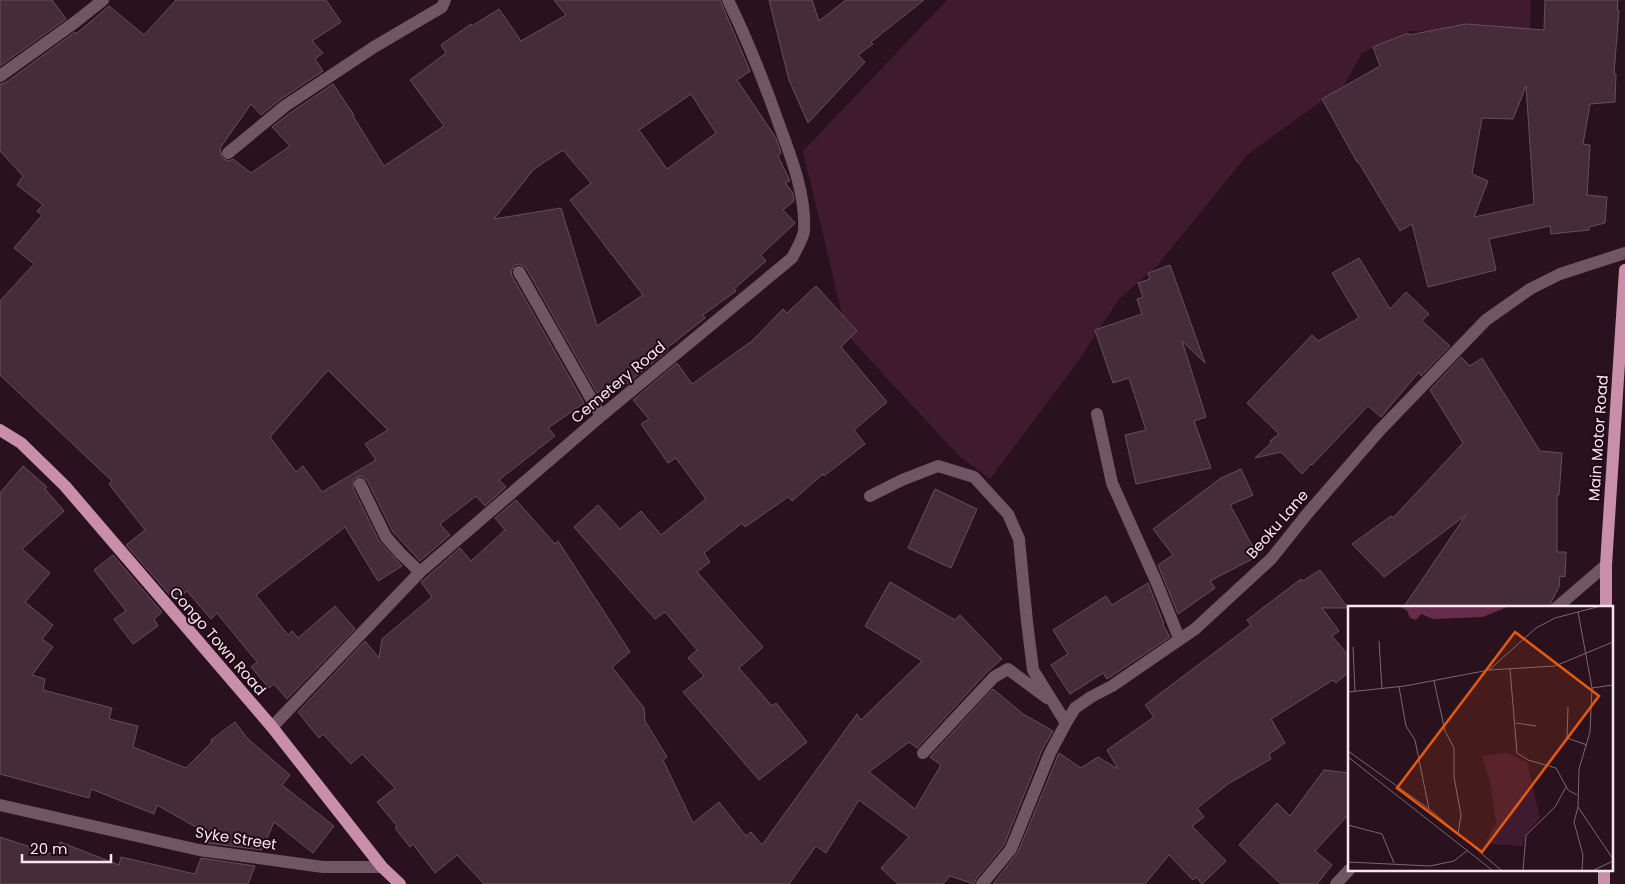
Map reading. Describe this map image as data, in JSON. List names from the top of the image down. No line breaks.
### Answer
{"streets":{"main road":["Main Motor Road","Congo Town Road"],"street":["Cemetery Road","Beoku Lane","Syke Street"]},"crossings":[["Cemetery Road","Congo Town Road"],["Congo Town Road","Syke Street"]],"scale_bar":"20 m"}
